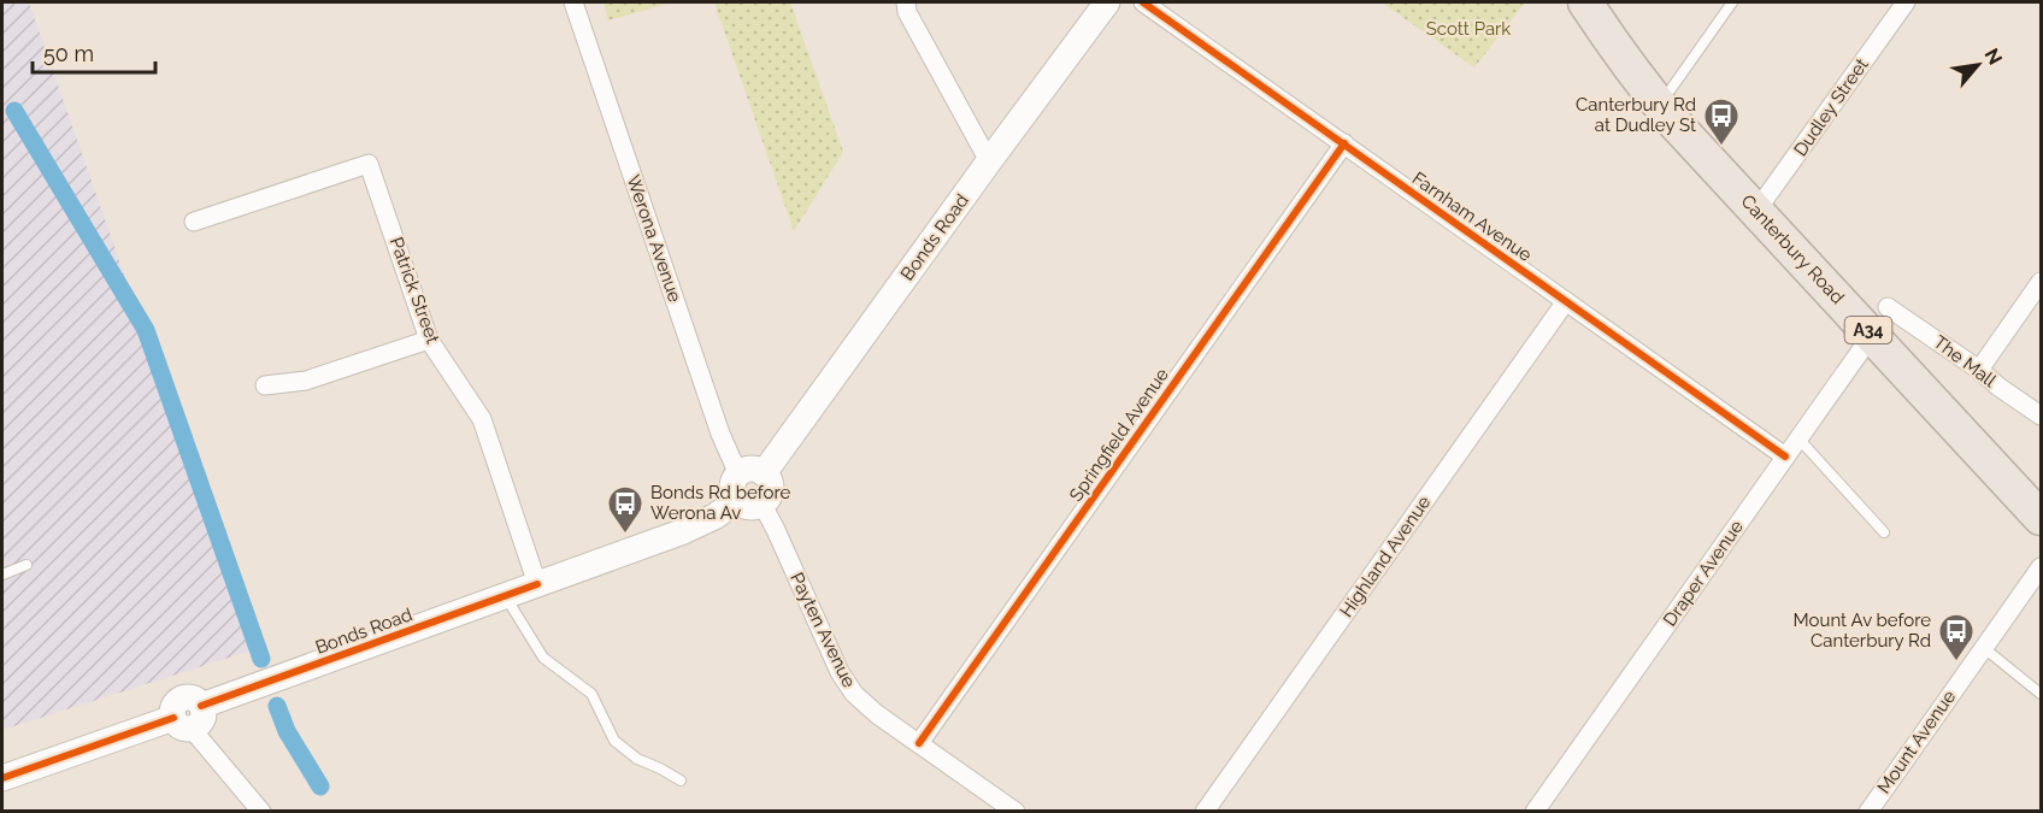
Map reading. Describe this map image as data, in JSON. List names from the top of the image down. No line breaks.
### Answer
{"streets":{"highway":["Canterbury Road","A34"],"main road":["Bonds Road"],"street":["Dudley Street","Farnham Avenue","Werona Avenue","Patrick Street","The Mall","Springfield Avenue","Highland Avenue","Draper Avenue","Payten Avenue","Mount Avenue"]},"crossings":[["Dudley Street","Canterbury Road"],["Farnham Avenue","Springfield Avenue"],["Farnham Avenue","Highland Avenue"],["Farnham Avenue","Draper Avenue"],["Bonds Road","Werona Avenue"],["Bonds Road","Patrick Street"],["Bonds Road","Payten Avenue"],["Werona Avenue","Payten Avenue"],["Canterbury Road","The Mall"],["Canterbury Road","Draper Avenue"],["The Mall","Draper Avenue"],["Springfield Avenue","Payten Avenue"]],"parks":["Scott Park"],"places":{"bus stop":["Canterbury Rd at Dudley St","Bonds Rd before Werona Av","Mount Av before Canterbury Rd"]},"scale_bar":"50 m","north":"top right"}
